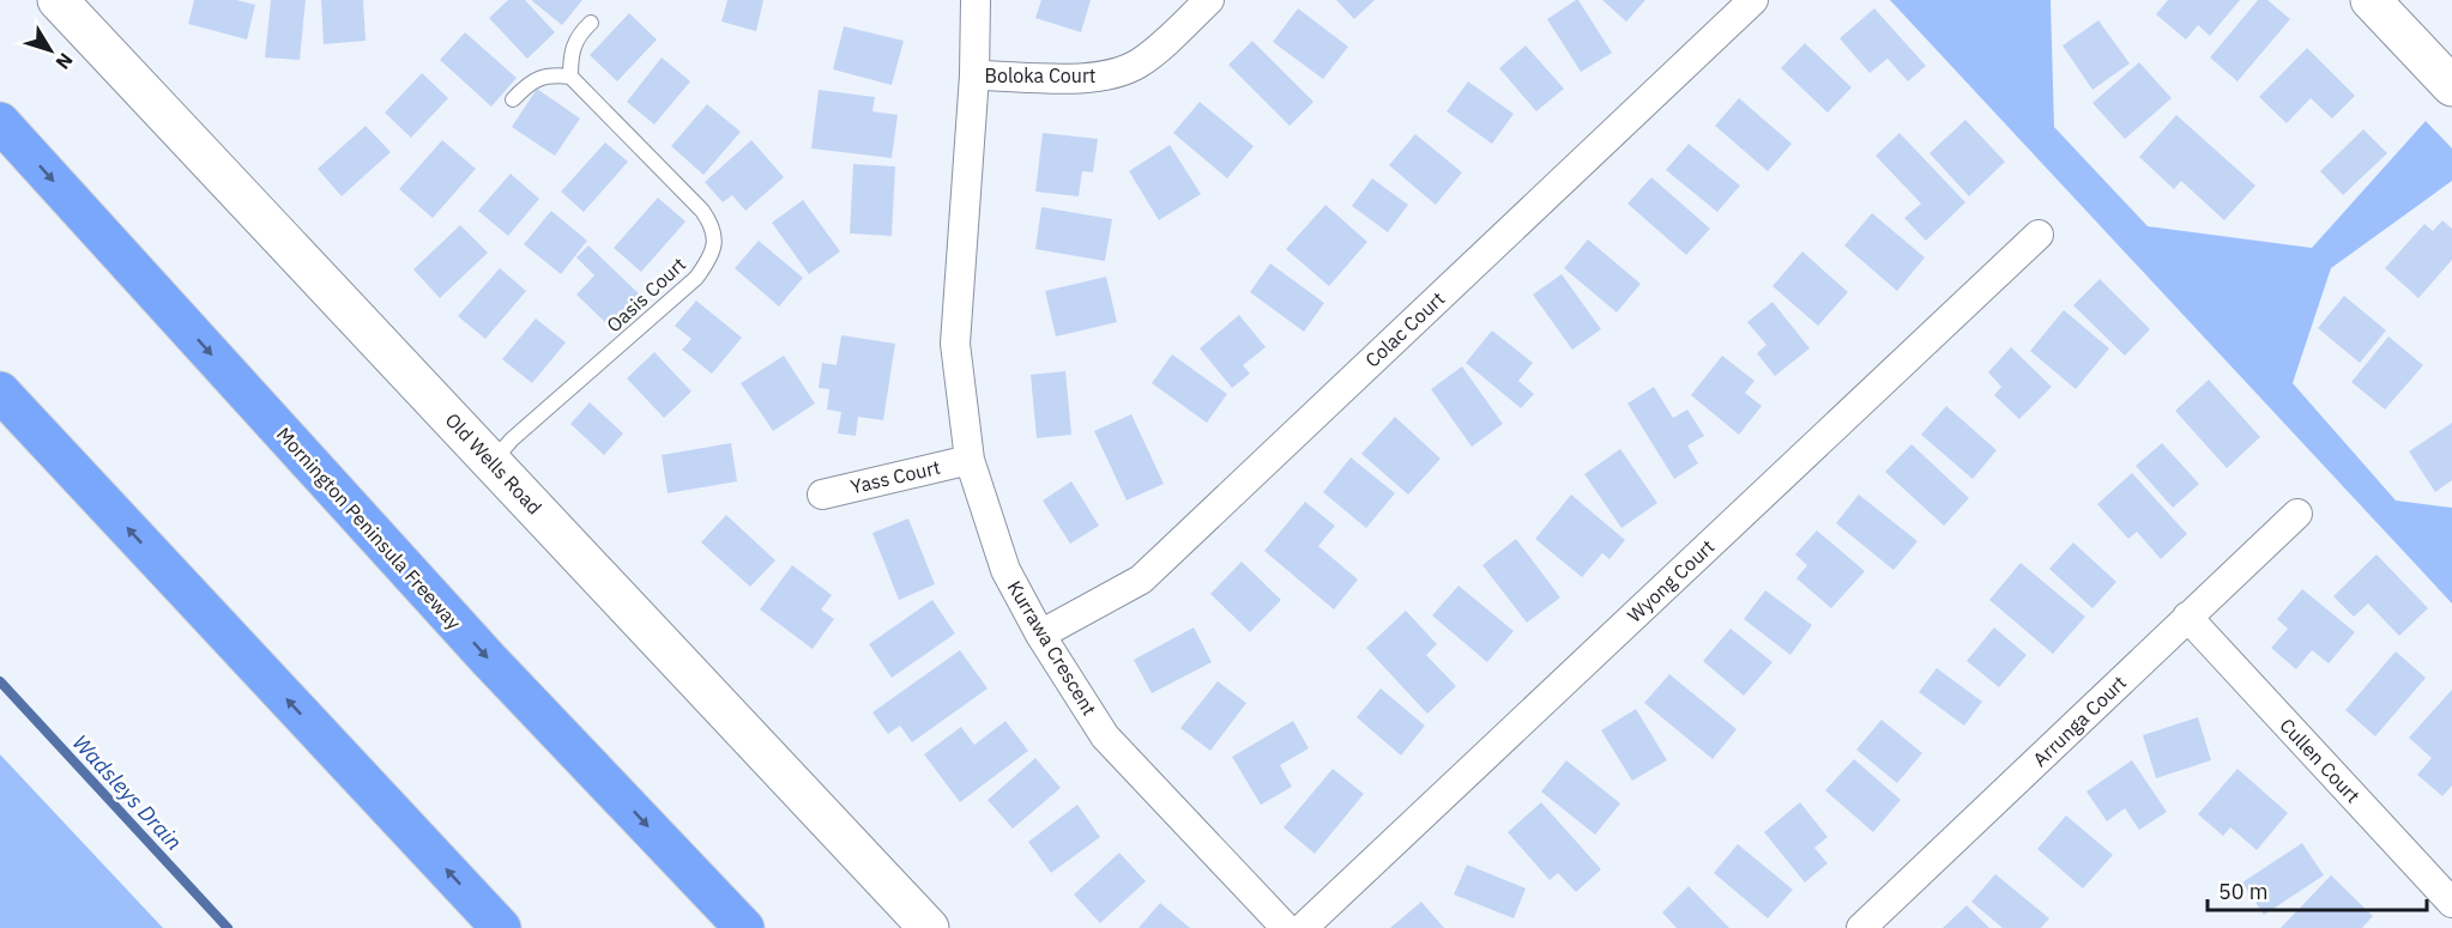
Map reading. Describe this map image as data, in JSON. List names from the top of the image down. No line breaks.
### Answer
{"streets":{"highway":["Mornington Peninsula Freeway"],"street":["Boloka Court","Colac Court","Old Wells Road","Yass Court","Wyong Court","Kurrawa Crescent","Arrunga Court","Cullen Court"],"lane":["Oasis Court"]},"crossings":[["Boloka Court","Kurrawa Crescent"],["Oasis Court","Old Wells Road"],["Colac Court","Kurrawa Crescent"],["Yass Court","Kurrawa Crescent"],["Arrunga Court","Cullen Court"]],"water":["Wadsleys Drain"],"scale_bar":"50 m","north":"bottom right"}
